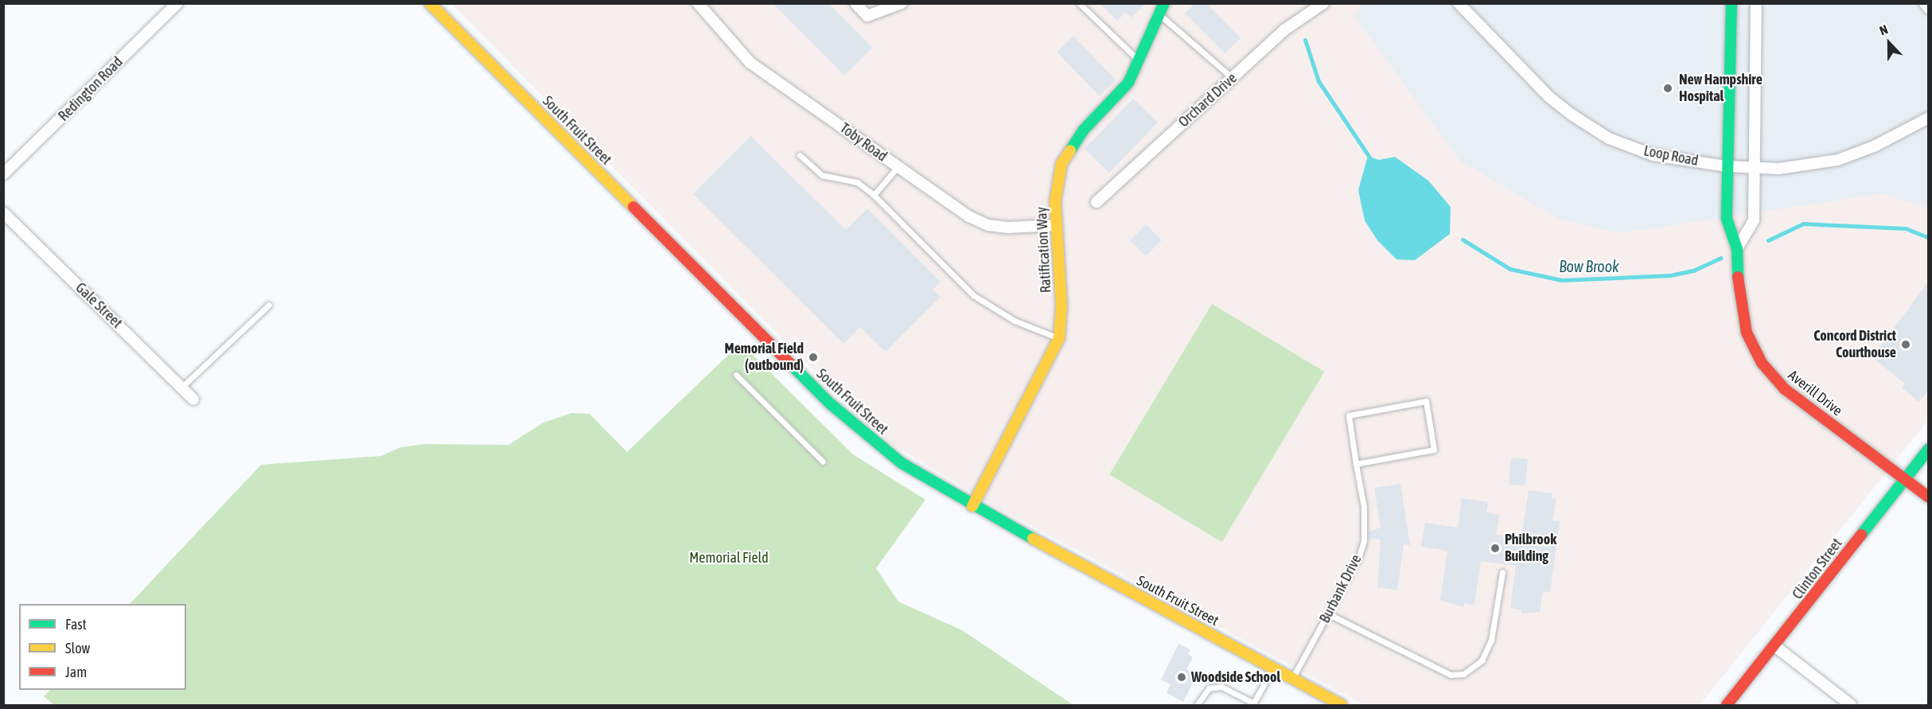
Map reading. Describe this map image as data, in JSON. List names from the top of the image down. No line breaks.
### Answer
{"streets":{"street":["Redington Road","Orchard Drive","South Fruit Street","Toby Road","Loop Road","Ratification Way","Gale Street","Averill Drive","Clinton Street"],"lane":["Burbank Drive"]},"crossings":[["South Fruit Street","Ratification Way"],["South Fruit Street","Burbank Drive"],["Toby Road","Ratification Way"],["Loop Road","Averill Drive"],["Averill Drive","Clinton Street"]],"water":["Bow Brook"],"parks":["Memorial Field"],"places":["New Hampshire Hospital","Concord District Courthouse","Memorial Field (outbound)","Philbrook Building","Woodside School"],"legend":["Fast","Slow","Jam"],"north":"top"}
